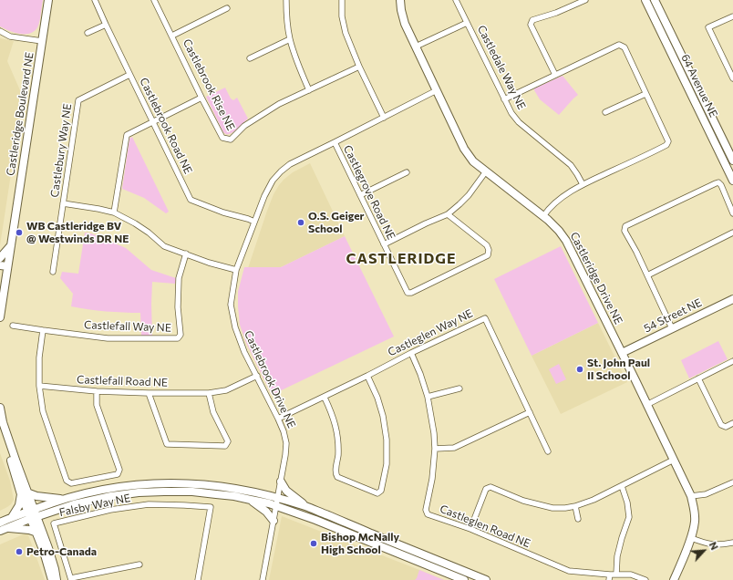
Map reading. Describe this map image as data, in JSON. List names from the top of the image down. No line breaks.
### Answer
{"streets":{"main road":["64 Avenue NE","Castleridge Boulevard NE","Castleridge Drive NE","54 Street NE"],"street":["Castledale Way NE","Castlebrook Rise NE","Castlebrook Road NE","Castlebury Way NE","Castlegrove Road NE","Castlefall Way NE","Castleglen Way NE","Castlebrook Drive NE","Castlefall Road NE","Falsby Way NE","Castleglen Road NE"]},"crossings":[["Castlebrook Road NE","Castlebury Way NE"],["Castlebrook Road NE","Castlebrook Drive NE"],["Castlebury Way NE","Castlefall Way NE"],["Castlebury Way NE","Castlebrook Drive NE"],["Castlegrove Road NE","Castlebrook Drive NE"],["Castleridge Drive NE","54 Street NE"],["Castleridge Drive NE","Castlebrook Drive NE"],["Castleglen Way NE","Castlebrook Drive NE"],["Castleglen Way NE","Castleglen Road NE"],["Castlebrook Drive NE","Castlefall Road NE"]],"districts":["CASTLERIDGE"],"places":["O.S. Geiger School","WB Castleridge BV @ Westwinds DR NE","St. John Paul II School","Bishop McNally High School","Petro-Canada"],"north":"top right"}
